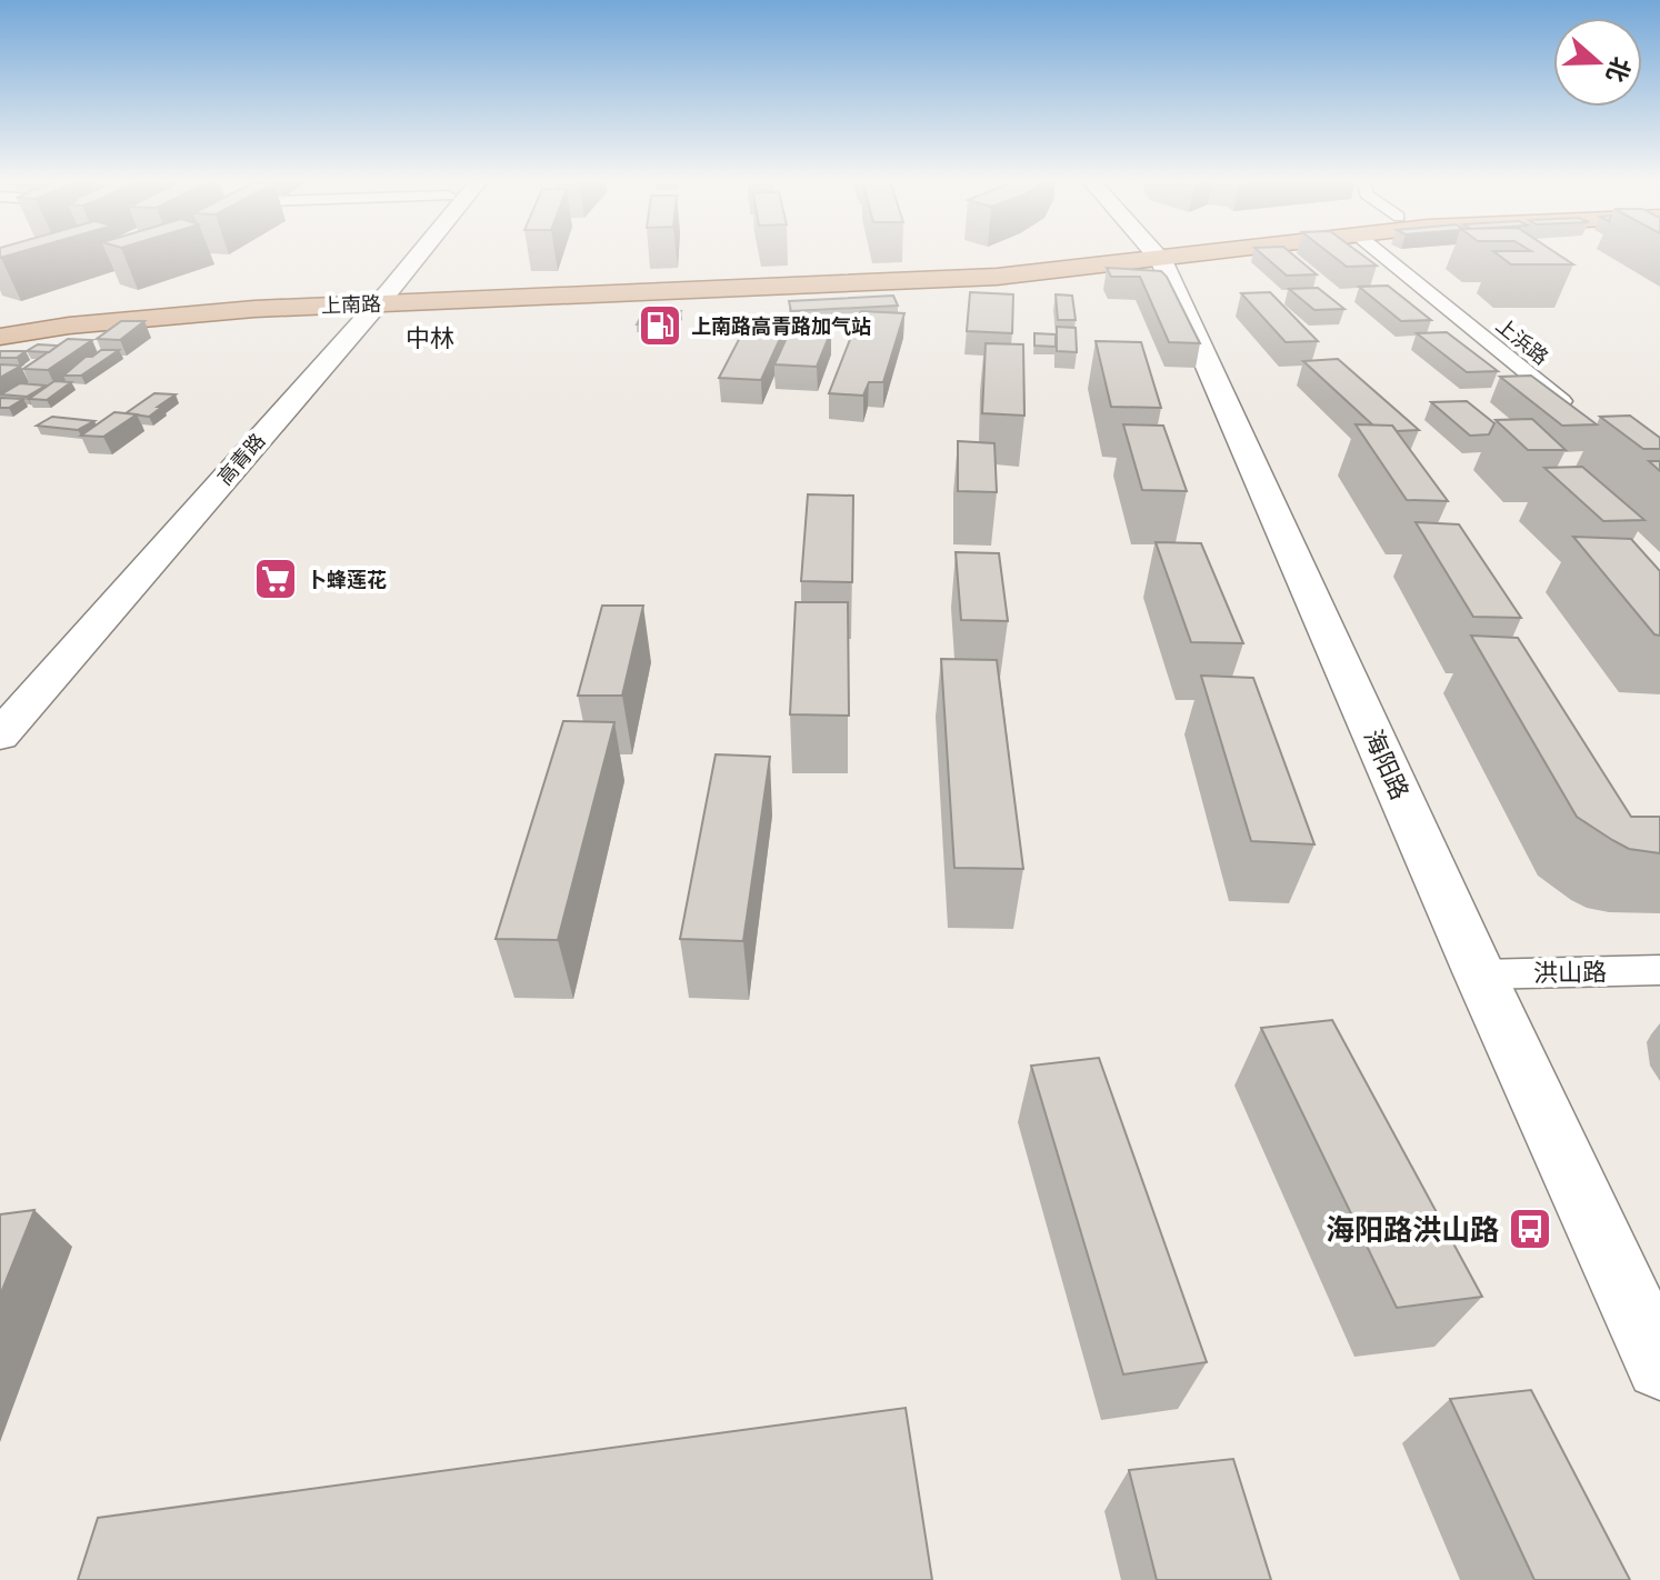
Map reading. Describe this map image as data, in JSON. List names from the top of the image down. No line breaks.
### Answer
{"streets":{"main road":["上南路","高青路","海阳路"],"street":["上浜路","洪山路"]},"crossings":[["上南路","高青路"],["海阳路","洪山路"]],"districts":["中林"],"places":{"fuel station":["上南路高青路加气站"],"supermarket":["卜蜂莲花"],"bus stop":["海阳路洪山路"]},"north":"right"}
